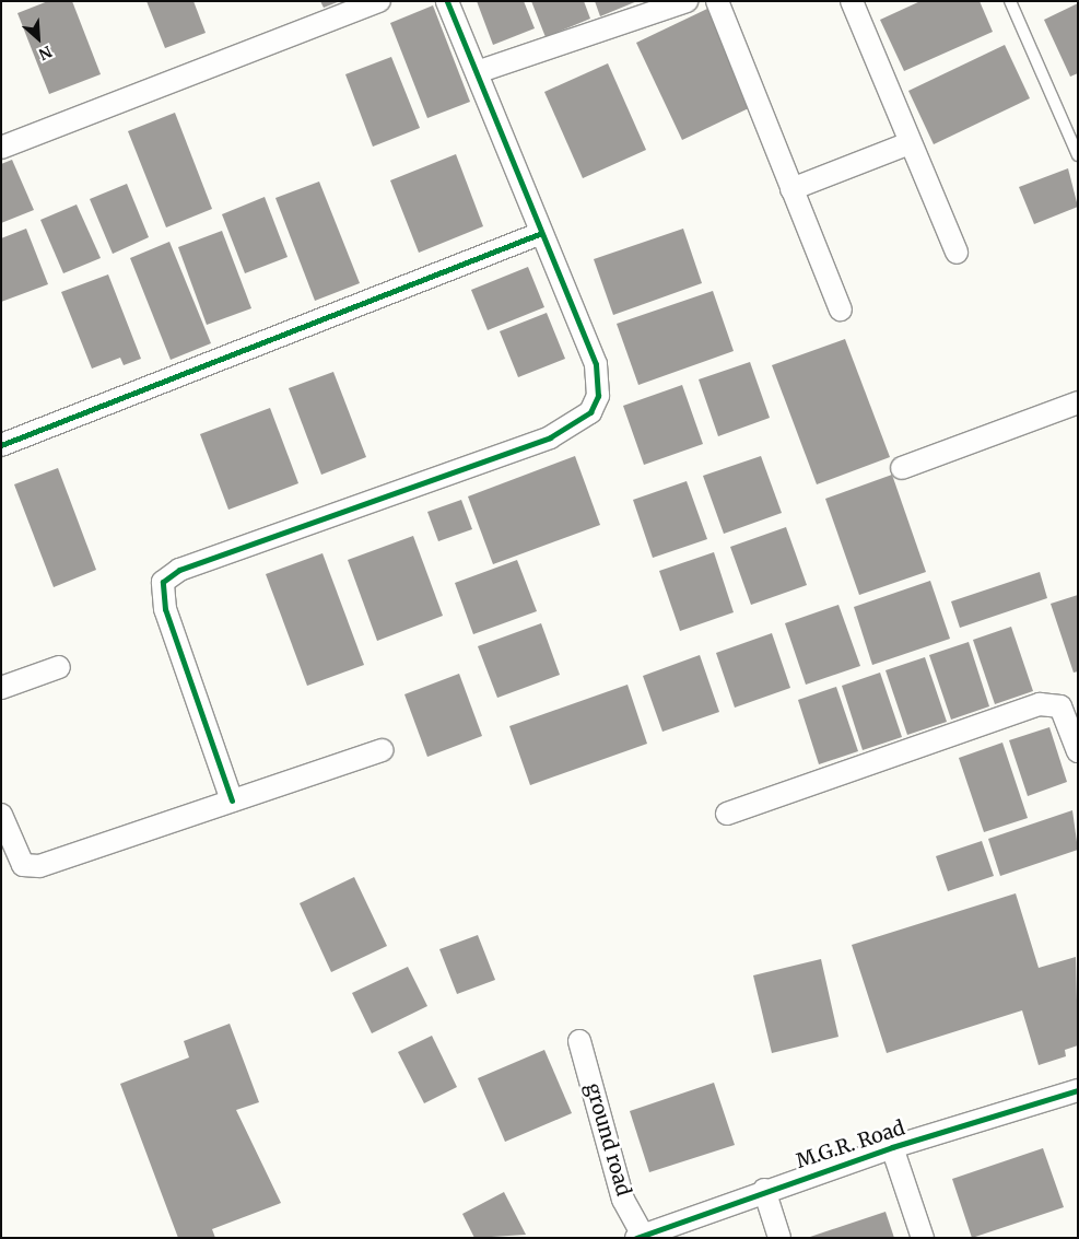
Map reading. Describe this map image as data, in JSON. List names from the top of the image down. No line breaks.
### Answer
{"streets":{"street":["ground road","M.G.R. Road"]},"crossings":[["ground road","M.G.R. Road"]],"north":"bottom right"}
